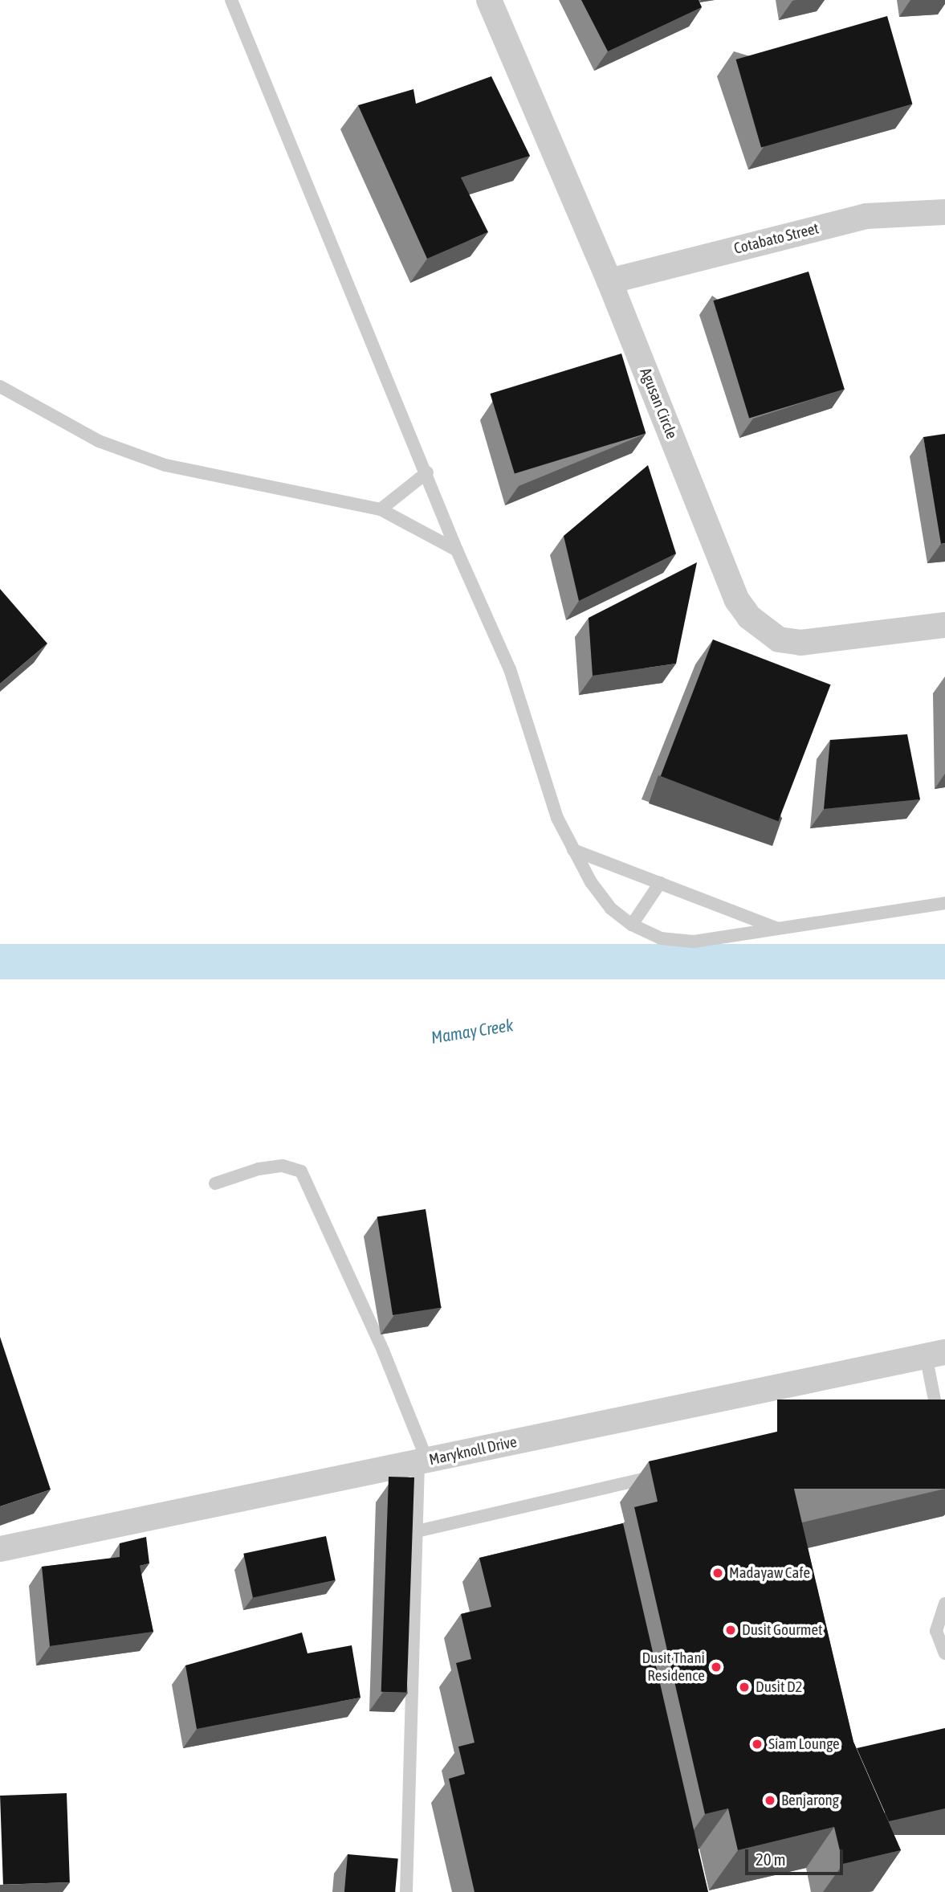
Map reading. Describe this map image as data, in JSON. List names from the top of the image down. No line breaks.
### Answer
{"streets":{"street":["Cotabato Street","Agusan Circle","Maryknoll Drive"]},"crossings":[["Cotabato Street","Agusan Circle"]],"water":["Mamay Creek"],"places":["Madayaw Cafe","Dusit Gourmet","Dusit Thani Residence","Dusit D2","Siam Lounge","Benjarong"],"scale_bar":"20 m"}
